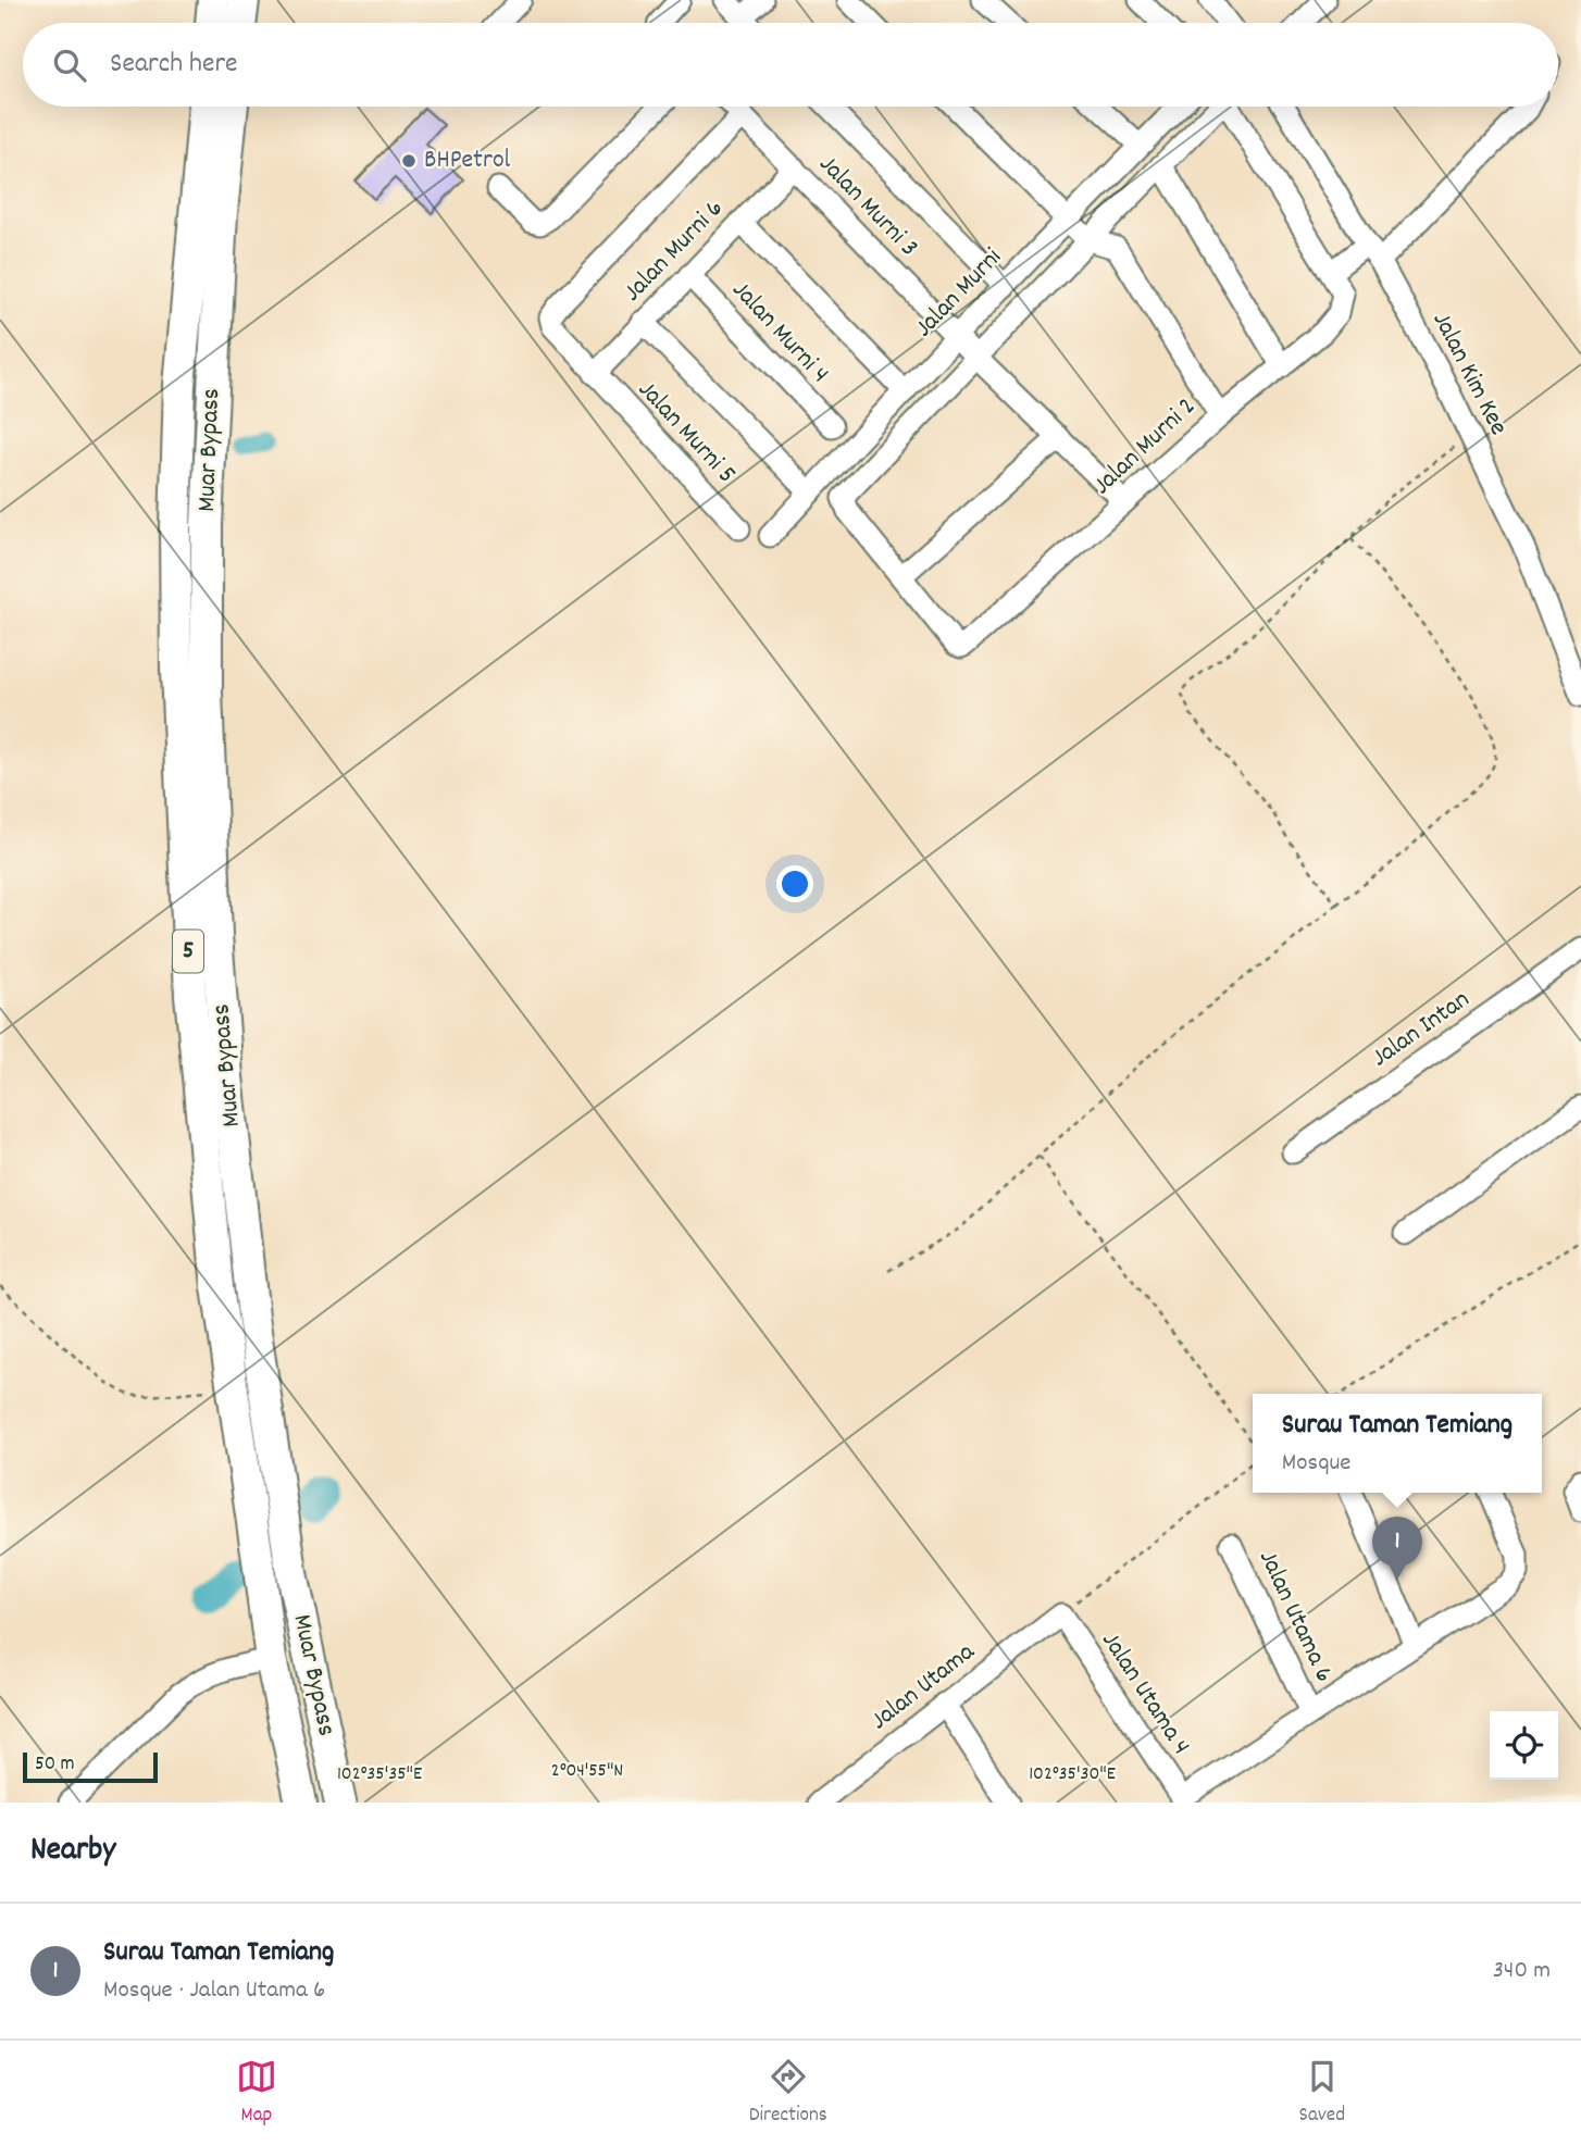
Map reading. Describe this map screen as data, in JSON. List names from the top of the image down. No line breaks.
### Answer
{"streets":{"highway":["Muar Bypass","5"],"street":["Jalan Murni 3","Jalan Murni 6","Jalan Murni","Jalan Murni 4","Jalan Kim Kee","Jalan Murni 5","Jalan Murni 2","Jalan Intan","Jalan Utama 6","Jalan Utama","Jalan Utama 4"]},"crossings":[["Jalan Murni 3","Jalan Murni 6"],["Jalan Murni 3","Jalan Murni"],["Jalan Murni 3","Jalan Murni 5"],["Jalan Murni 3","Jalan Murni 2"],["Jalan Murni 6","Jalan Murni 4"],["Jalan Murni 6","Jalan Murni 5"],["Jalan Murni","Jalan Murni 2"],["Jalan Utama","Jalan Utama 4"]],"places":["BHPetrol"],"scale_bar":"50 m","page":{"search":"Search here","popup":["Surau Taman Temiang","Mosque"],"pins":"1","scale":"50 m","heading":"Nearby","list":[{"mark":"1","name":"Surau Taman Temiang","note":"Mosque · Jalan Utama 6","value":"340 m"}],"nav":["Map","Directions","Saved"]},"coordinates":["2°04'55\"N","102°35'35\"E","102°35'30\"E"]}
